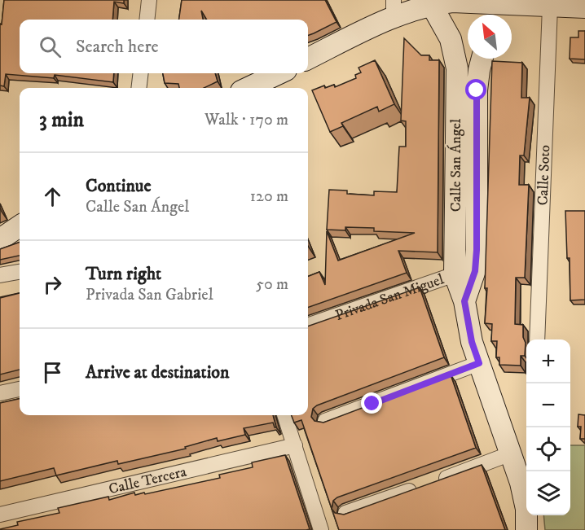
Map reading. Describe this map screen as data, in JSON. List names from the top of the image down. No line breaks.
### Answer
{"streets":{"street":["Calle San Ángel","Calle Soto","Privada San Miguel","Calle Tercera"]},"crossings":[["Calle San Ángel","Privada San Miguel"]],"north":"top left","page":{"search":"Search here","heading":["3 min","Walk · 170 m"],"list":[["Continue","Calle San Ángel","120 m"],["Turn right","Privada San Gabriel","50 m"],"Arrive at destination"],"map_buttons":["+","−"]}}
